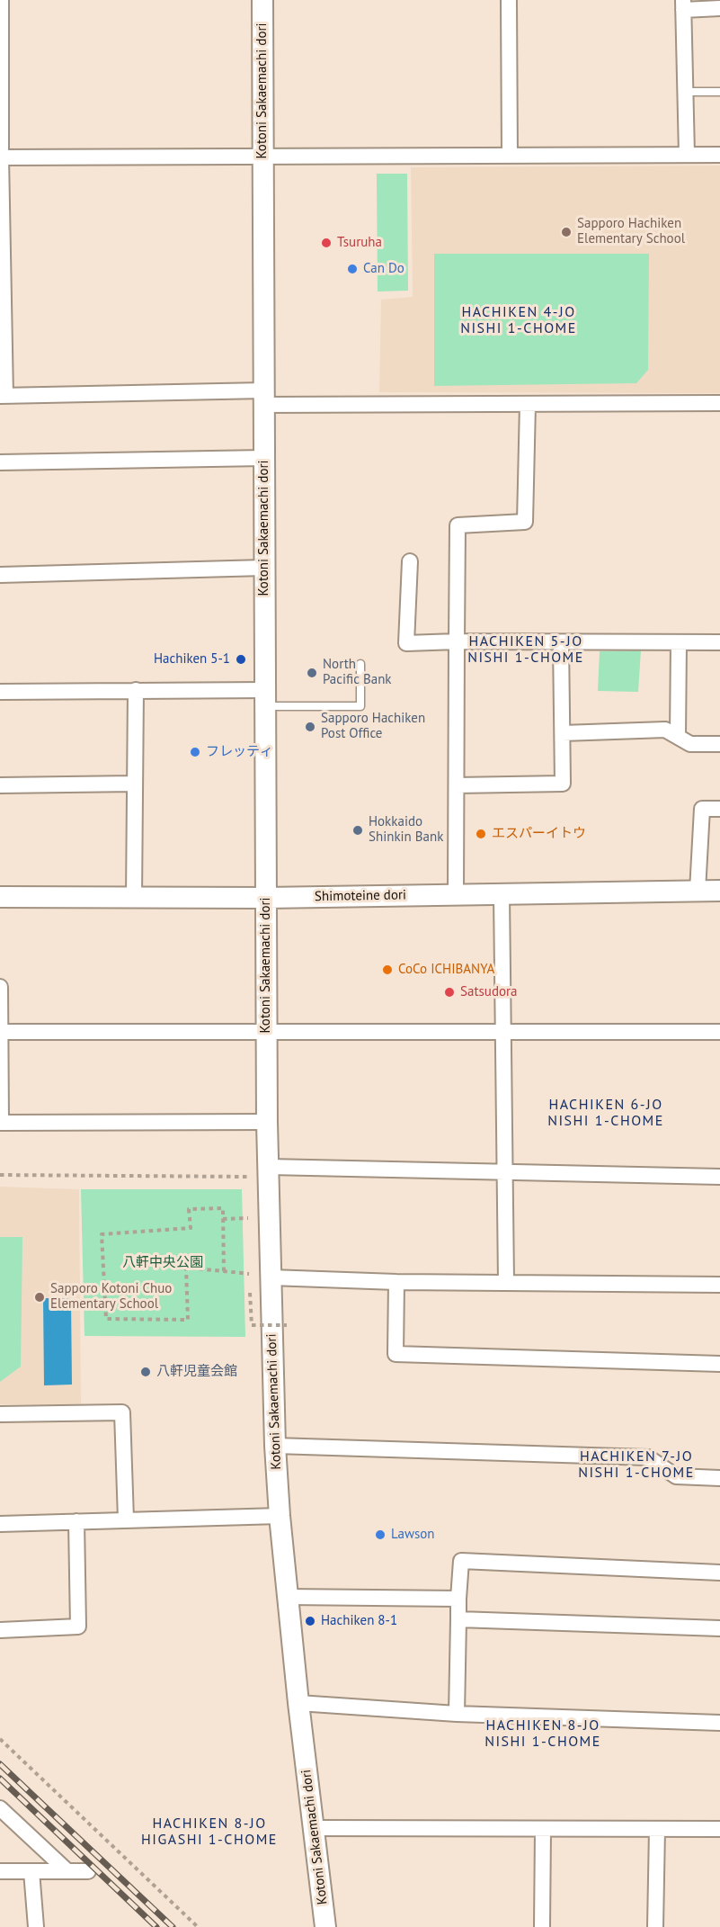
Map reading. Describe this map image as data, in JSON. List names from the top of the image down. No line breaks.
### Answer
{"streets":{"main road":["Kotoni Sakaemachi dori","Shimoteine dori"]},"crossings":[["Kotoni Sakaemachi dori","Shimoteine dori"]],"districts":["HACHIKEN 4-JO NISHI 1-CHOME","HACHIKEN 5-JO NISHI 1-CHOME","HACHIKEN 6-JO NISHI 1-CHOME","HACHIKEN 7-JO NISHI 1-CHOME","HACHIKEN 8-JO NISHI 1-CHOME","HACHIKEN 8-JO HIGASHI 1-CHOME"],"parks":["八軒中央公園"],"places":["Sapporo Hachiken Elementary School","Tsuruha","Can Do","Hachiken 5-1","North Pacific Bank","Sapporo Hachiken Post Office","フレッティ","Hokkaido Shinkin Bank","エスパーイトウ","CoCo ICHIBANYA","Satsudora","Sapporo Kotoni Chuo Elementary School","八軒児童会館","Lawson","Hachiken 8-1"]}
